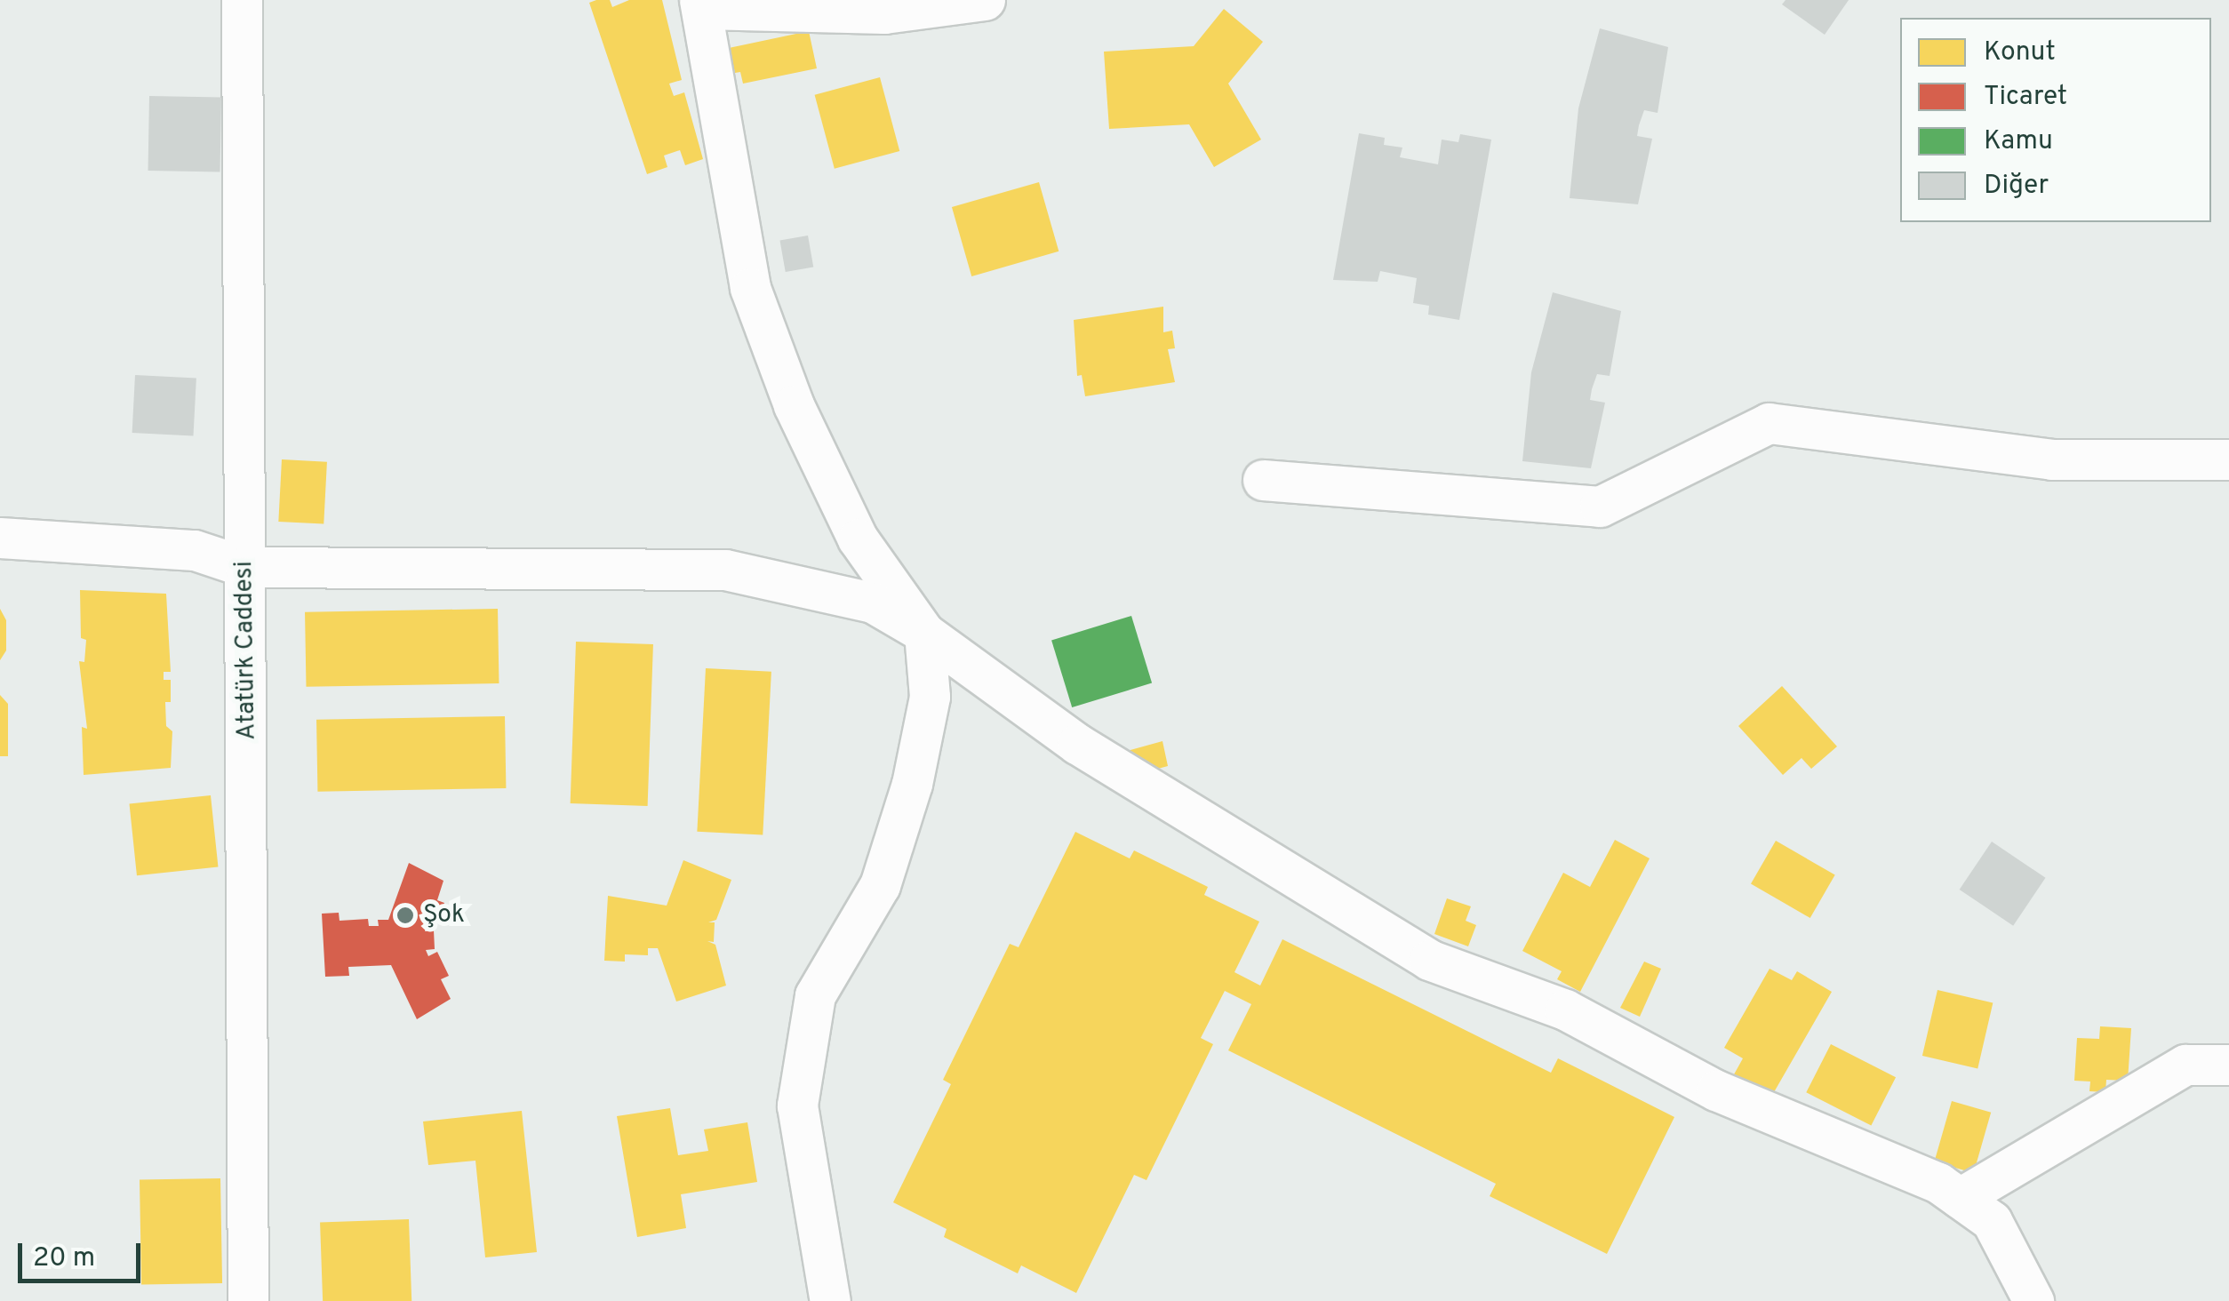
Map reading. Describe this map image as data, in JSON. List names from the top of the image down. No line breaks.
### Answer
{"streets":{"street":["Atatürk Caddesi"]},"places":["Şok"],"legend":["Konut","Ticaret","Kamu","Diğer"],"scale_bar":"20 m"}
